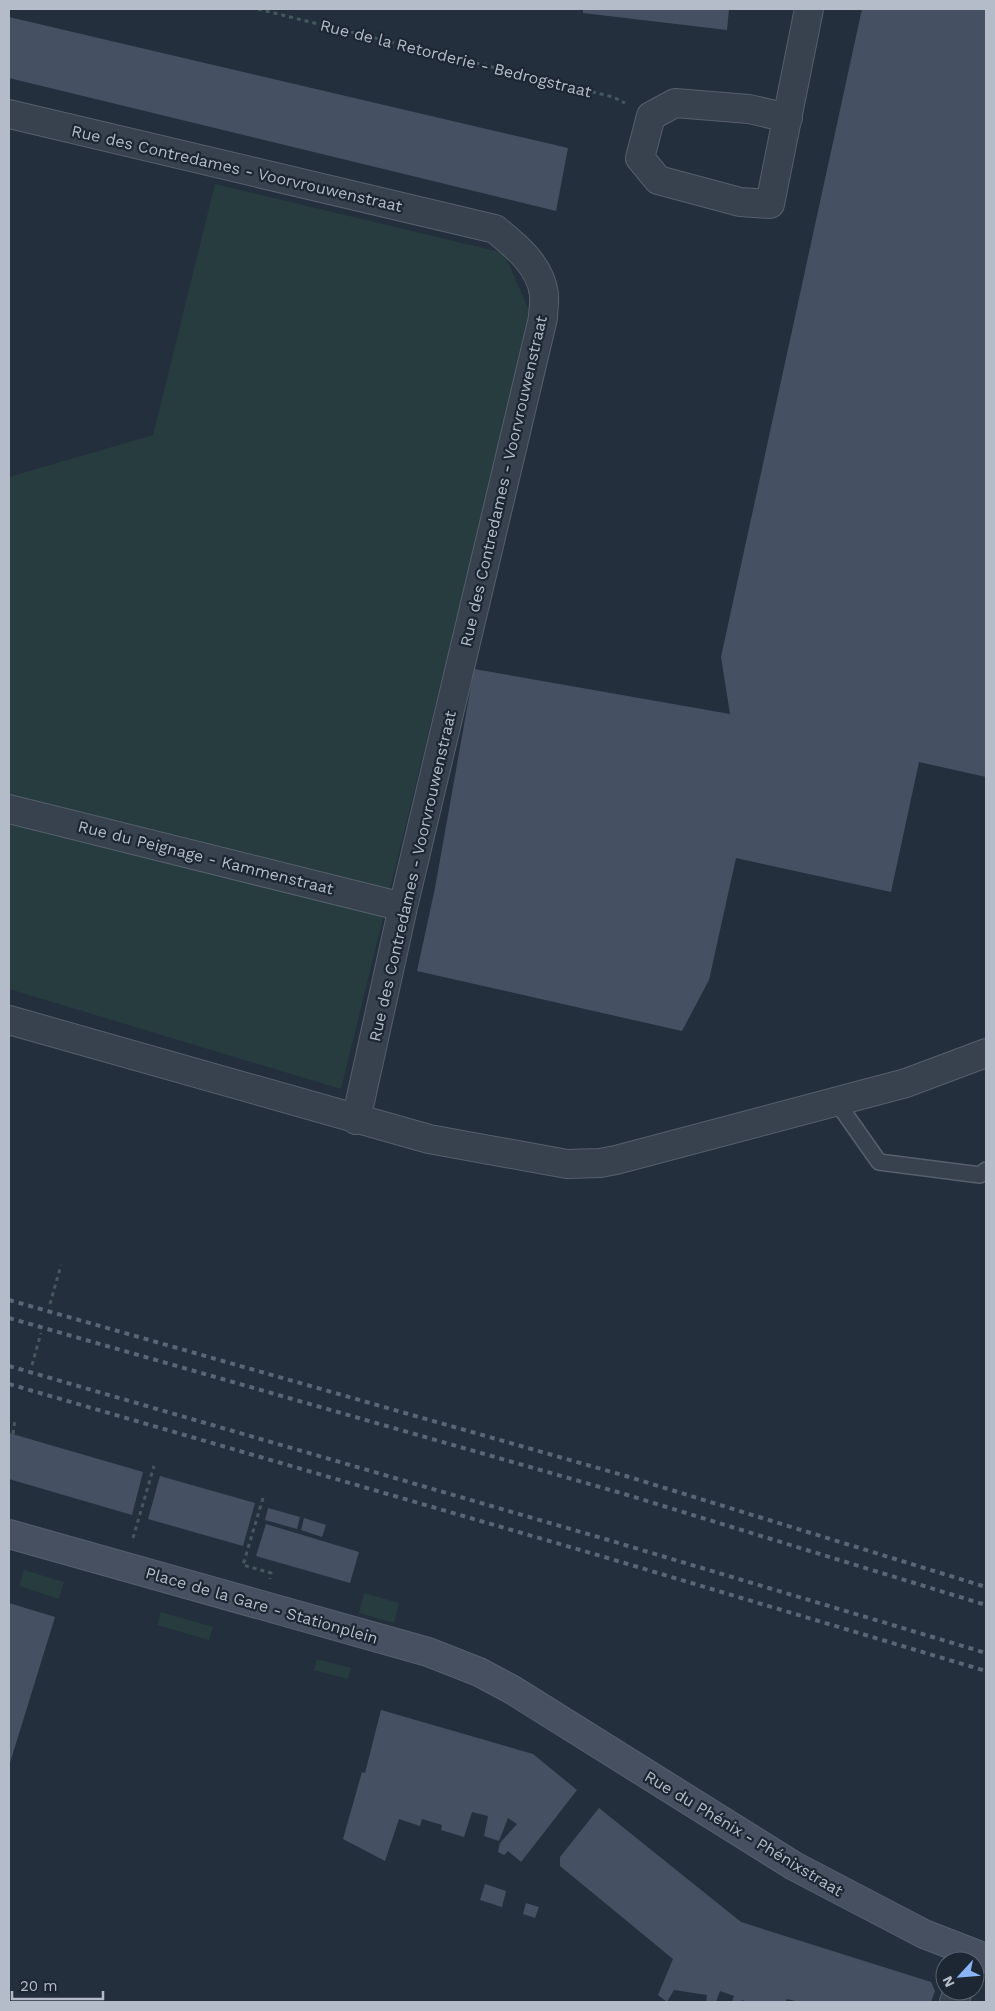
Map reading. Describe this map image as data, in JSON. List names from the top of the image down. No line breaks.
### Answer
{"streets":{"main road":["Place de la Gare - Stationplein","Rue du Phénix - Phénixstraat"],"street":["Rue des Contredames - Voorvrouwenstraat","Rue du Peignage - Kammenstraat"],"path":["Rue de la Retorderie - Bedrogstraat"]},"crossings":[["Rue des Contredames - Voorvrouwenstraat","Rue du Peignage - Kammenstraat"],["Place de la Gare - Stationplein","Rue du Phénix - Phénixstraat"]],"scale_bar":"20 m","north":"bottom left"}
